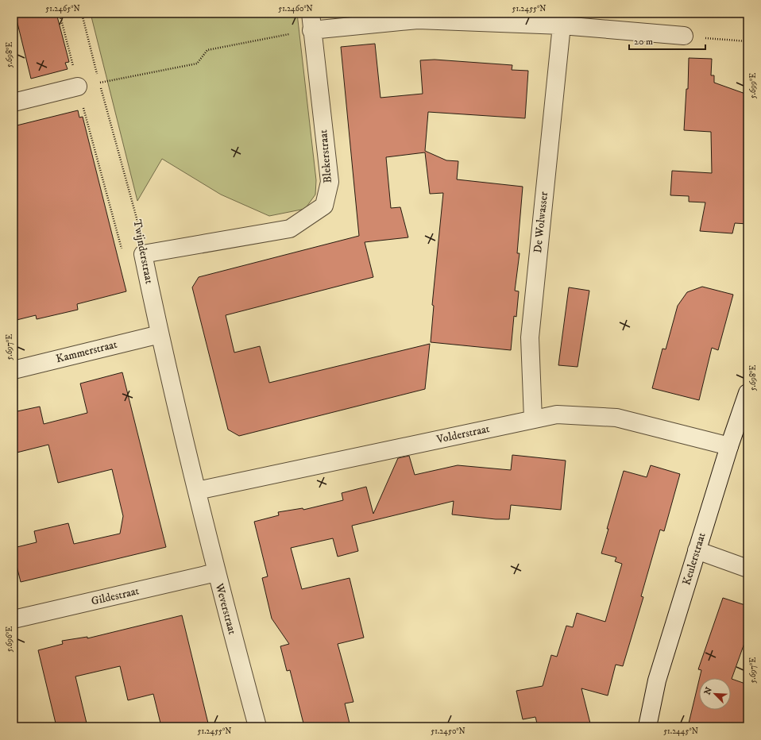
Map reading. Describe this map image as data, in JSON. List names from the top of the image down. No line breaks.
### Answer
{"streets":{"street":["Blekerstraat","De Wolwasser","Twijnderstraat","Kammerstraat","Volderstraat","Keulerstraat","Gildestraat","Weverstraat"]},"crossings":[["Blekerstraat","Twijnderstraat"],["De Wolwasser","Volderstraat"],["Twijnderstraat","Kammerstraat"],["Twijnderstraat","Volderstraat"],["Twijnderstraat","Weverstraat"],["Volderstraat","Keulerstraat"],["Volderstraat","Weverstraat"],["Gildestraat","Weverstraat"]],"scale_bar":"20 m","north":"top left","coordinates":["51.2465°N","51.2460°N","51.2455°N","5.698°E","5.699°E","5.697°E","5.696°E","51.2450°N","51.2445°N"]}
